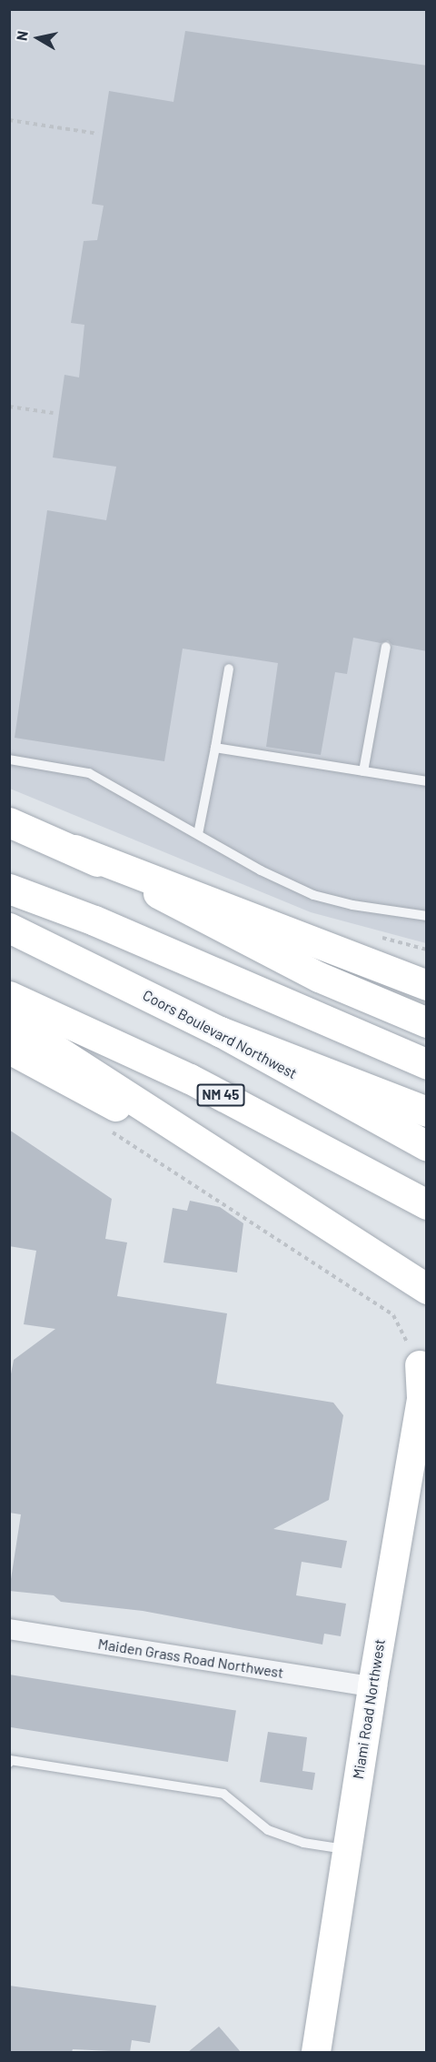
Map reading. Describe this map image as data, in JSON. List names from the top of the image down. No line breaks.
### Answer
{"streets":{"main road":["Coors Boulevard Northwest","NM 45"],"street":["Maiden Grass Road Northwest","Miami Road Northwest"]},"crossings":[["Maiden Grass Road Northwest","Miami Road Northwest"]],"north":"left"}
